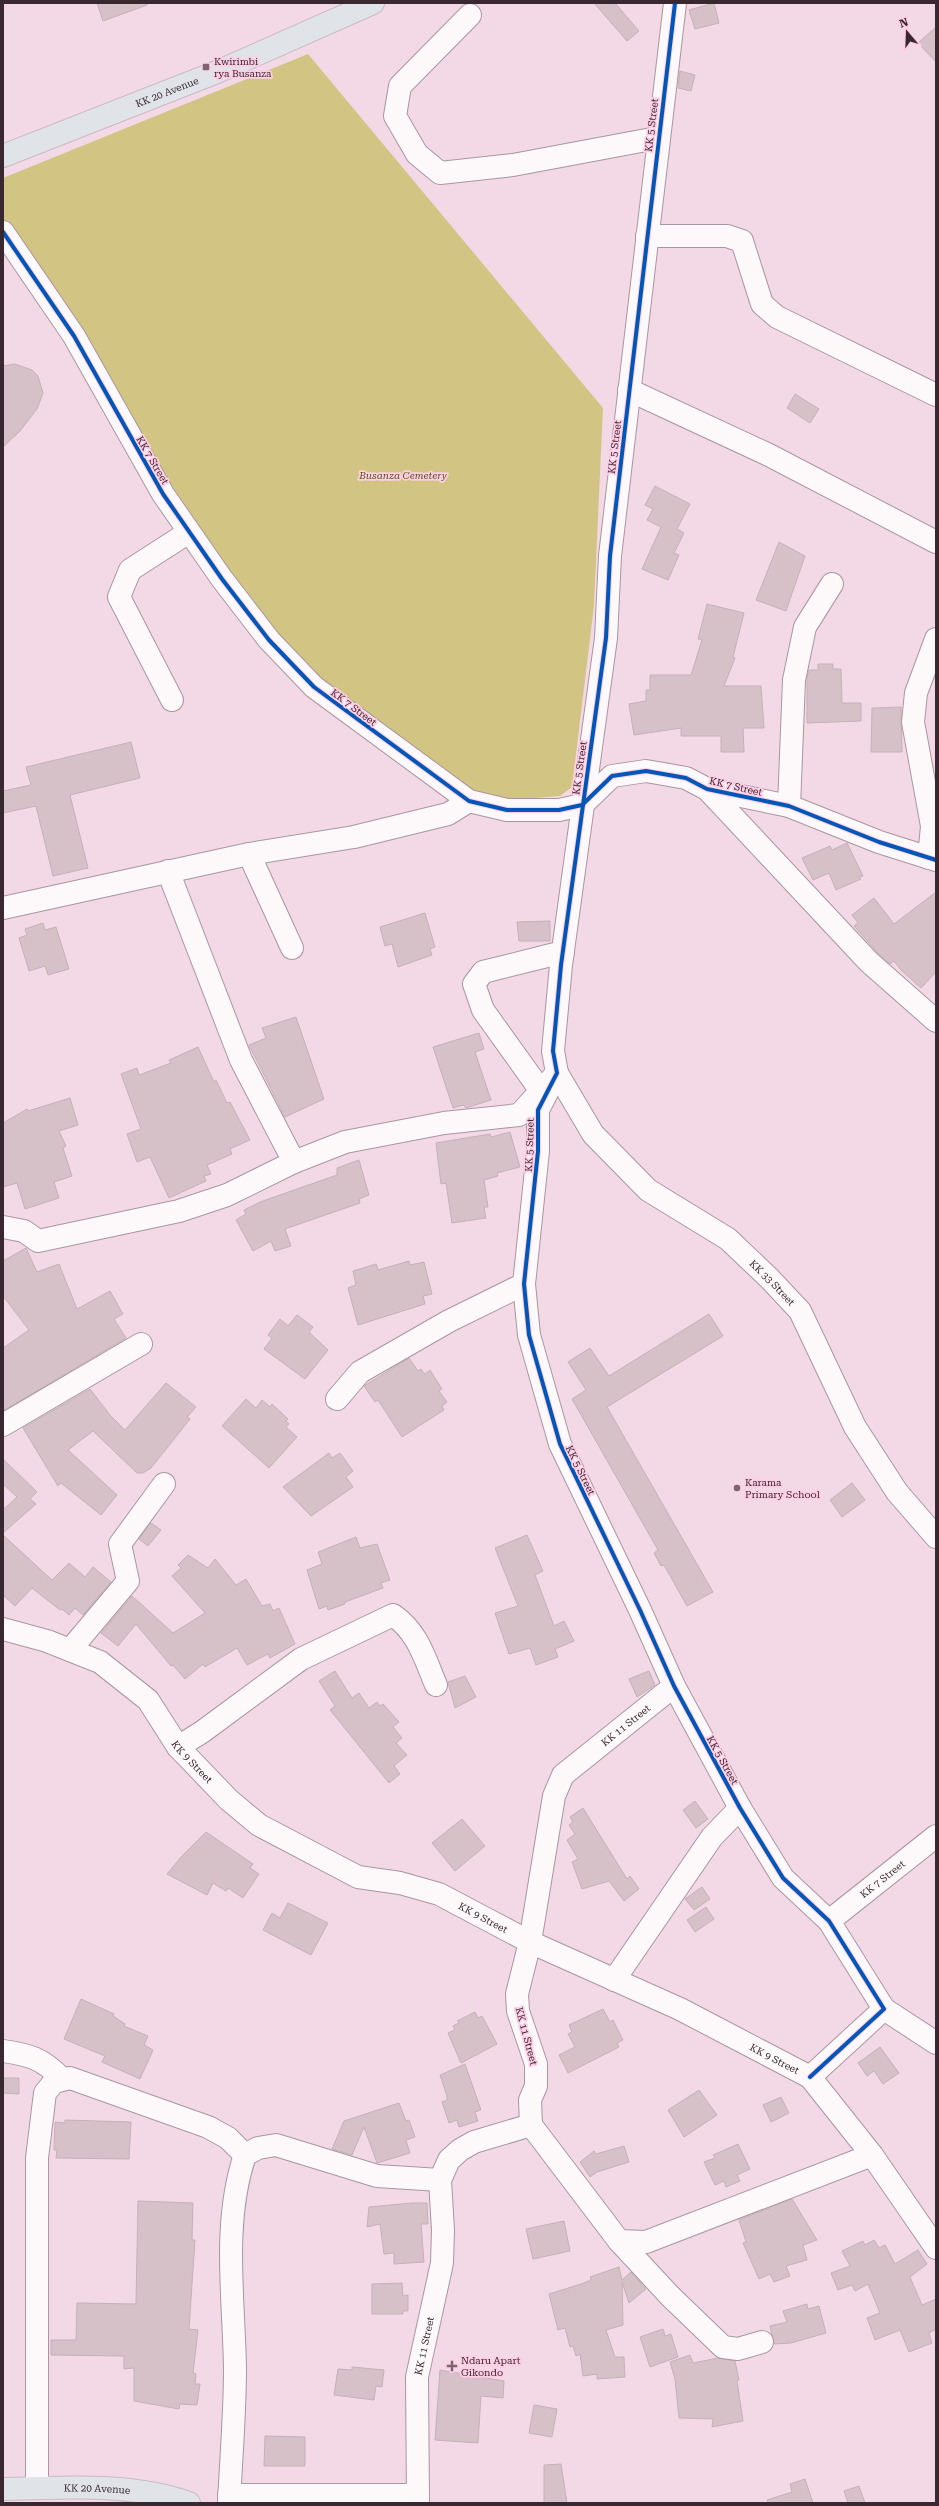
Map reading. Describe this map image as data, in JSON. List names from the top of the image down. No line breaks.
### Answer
{"streets":{"main road":["KK 20 Avenue"],"street":["KK 5 Street","KK 7 Street","KK 33 Street","KK 11 Street","KK 9 Street"]},"crossings":[["KK 5 Street","KK 7 Street"],["KK 5 Street","KK 33 Street"],["KK 5 Street","KK 11 Street"],["KK 11 Street","KK 9 Street"]],"parks":["Busanza Cemetery"],"places":{"transit":["Kwirimbi rya Busanza"],"other":["Karama Primary School"],"health":["Ndaru Apart Gikondo"]},"north":"top"}
